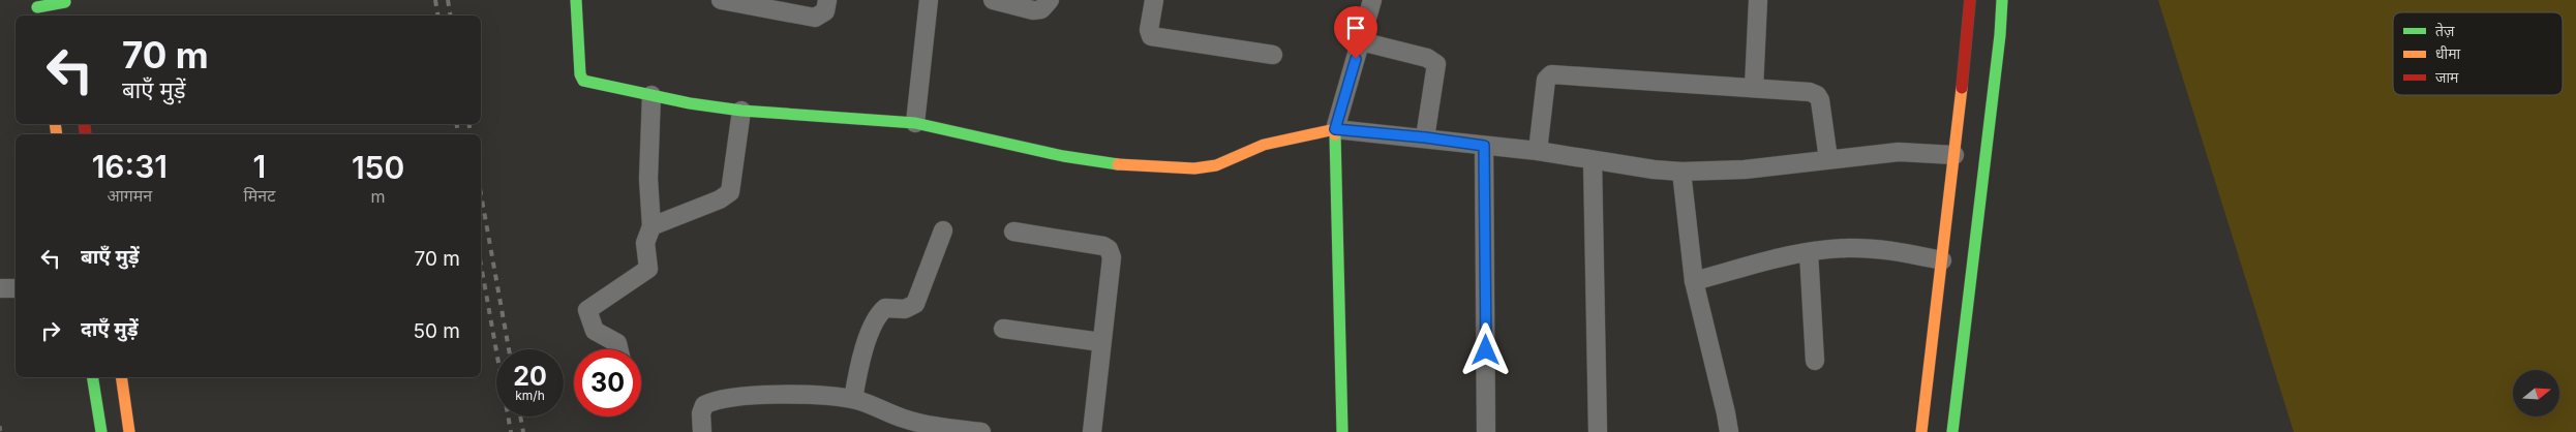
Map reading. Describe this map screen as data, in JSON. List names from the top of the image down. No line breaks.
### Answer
{"legend":["तेज़","धीमा","जाम"],"north":"right","page":{"turn":["70 m","बाएँ मुड़ें"],"eta":["16:31","आगमन","1","मिनट","150","m"],"list":[{"name":"बाएँ मुड़ें","value":"70 m"},{"name":"दाएँ मुड़ें","value":"50 m"}],"speed":"20 km/h","limit":"30"}}
